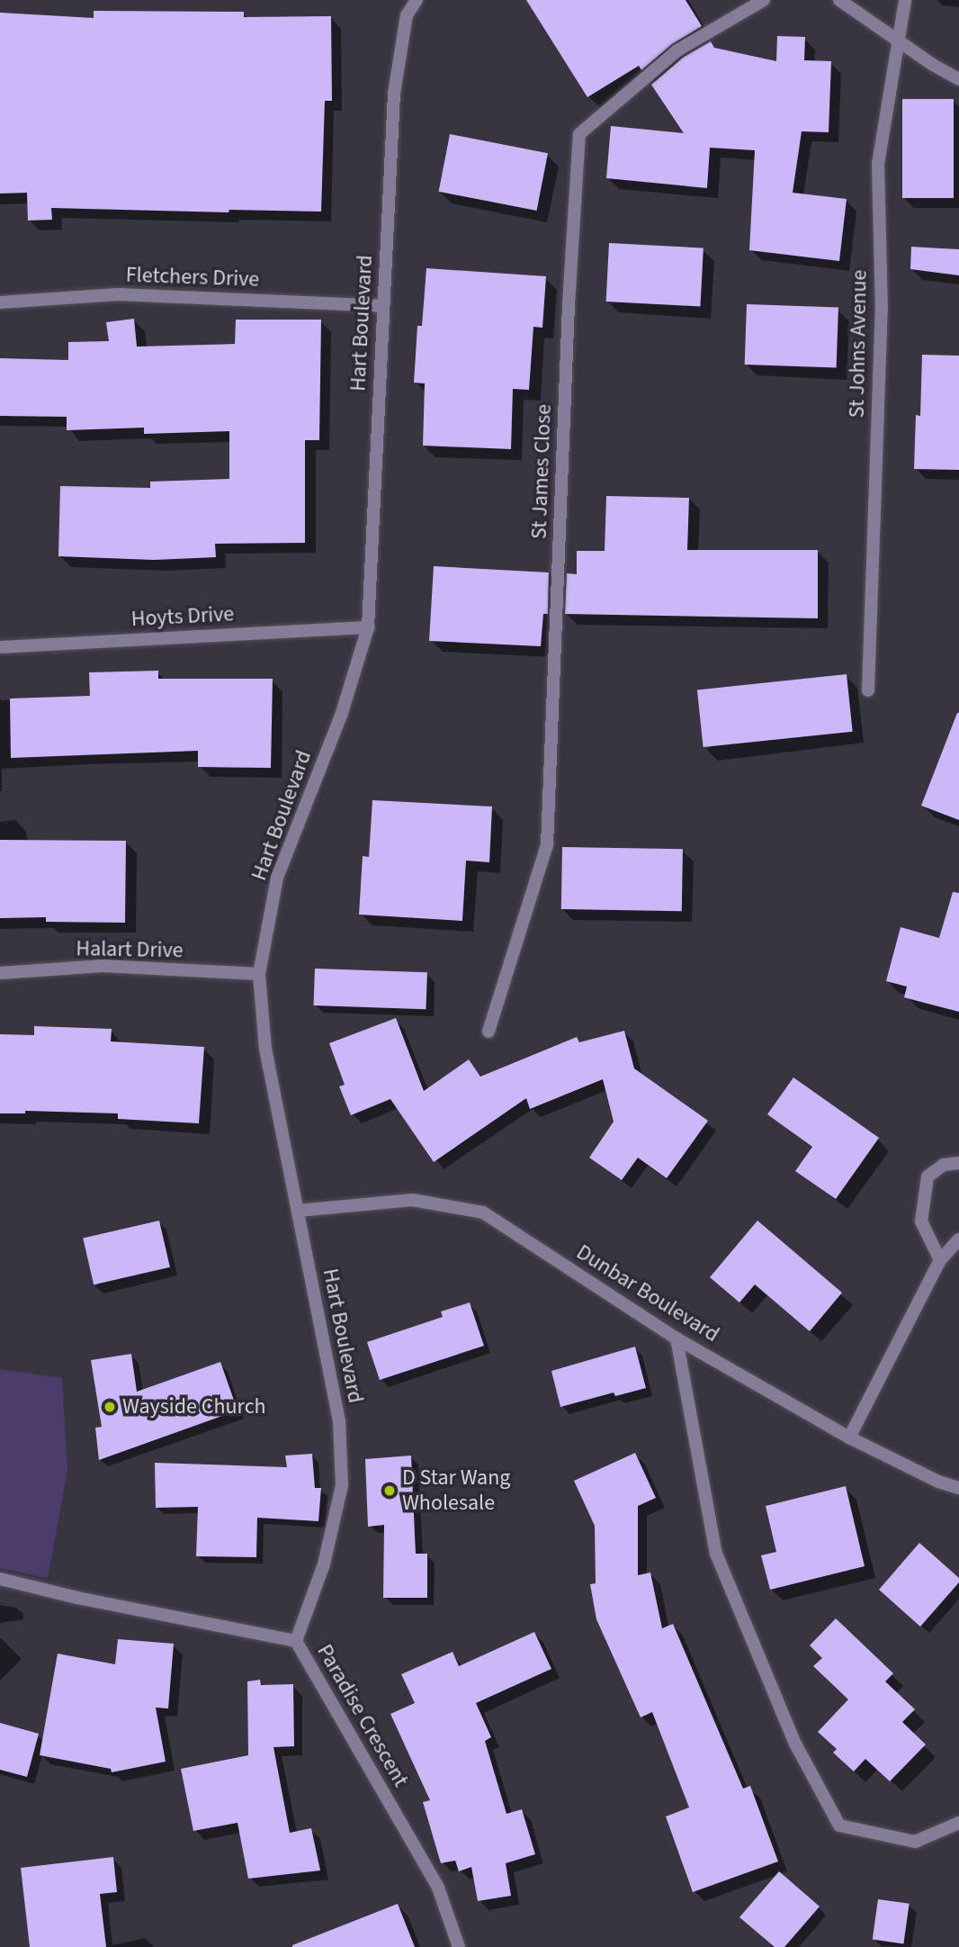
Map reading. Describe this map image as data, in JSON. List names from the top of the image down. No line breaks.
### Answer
{"streets":{"street":["Fletchers Drive","Hart Boulevard","St Johns Avenue","St James Close","Hoyts Drive","Halart Drive","Dunbar Boulevard","Paradise Crescent"]},"crossings":[["Fletchers Drive","Hart Boulevard"],["Hart Boulevard","Hoyts Drive"],["Hart Boulevard","Halart Drive"],["Hart Boulevard","Dunbar Boulevard"],["Hart Boulevard","Paradise Crescent"]],"places":["Wayside Church","D Star Wang Wholesale"]}
